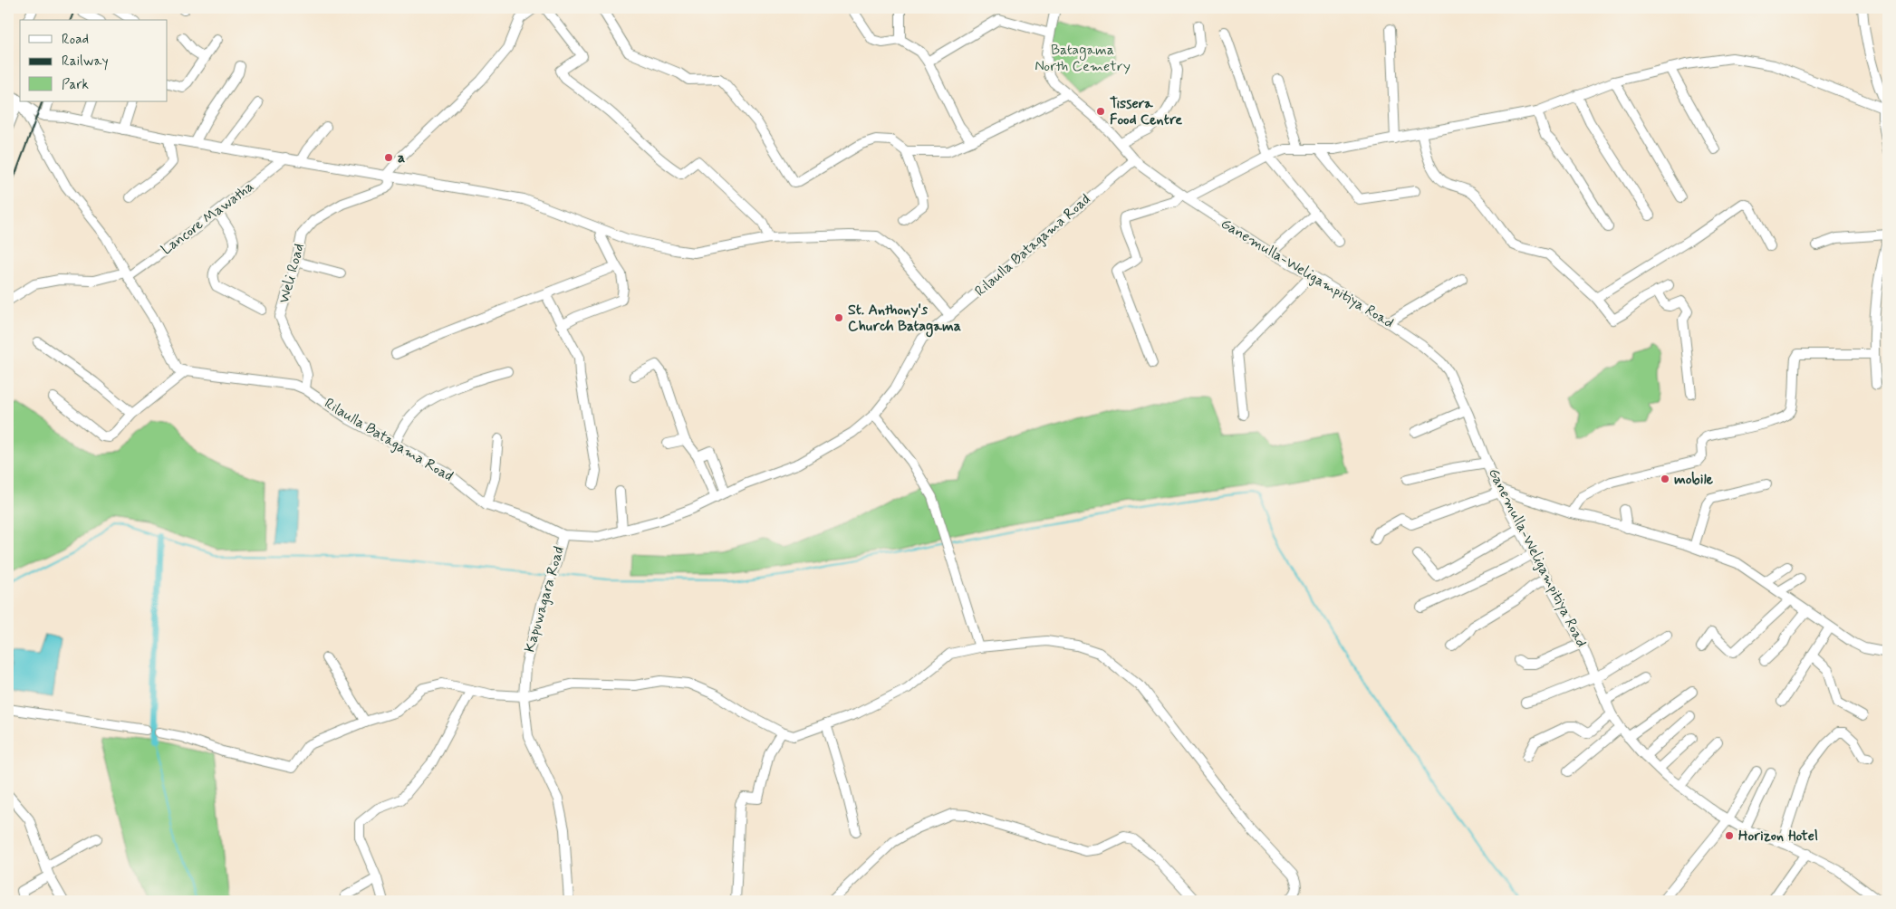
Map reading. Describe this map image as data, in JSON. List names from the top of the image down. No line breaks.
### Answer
{"streets":{"street":["Lancore Mawatha","Rilaulla Batagama Road","Weli Road","Ganemulla-Weligampitiya Road","Kapuwagara Road"]},"crossings":[["Rilaulla Batagama Road","Weli Road"],["Rilaulla Batagama Road","Ganemulla-Weligampitiya Road"],["Rilaulla Batagama Road","Kapuwagara Road"]],"parks":["Batagama North Cemetry"],"places":["Tissera Food Centre","a","St. Anthony's Church Batagama","mobile","Horizon Hotel"],"legend":["Road","Railway","Park"]}
